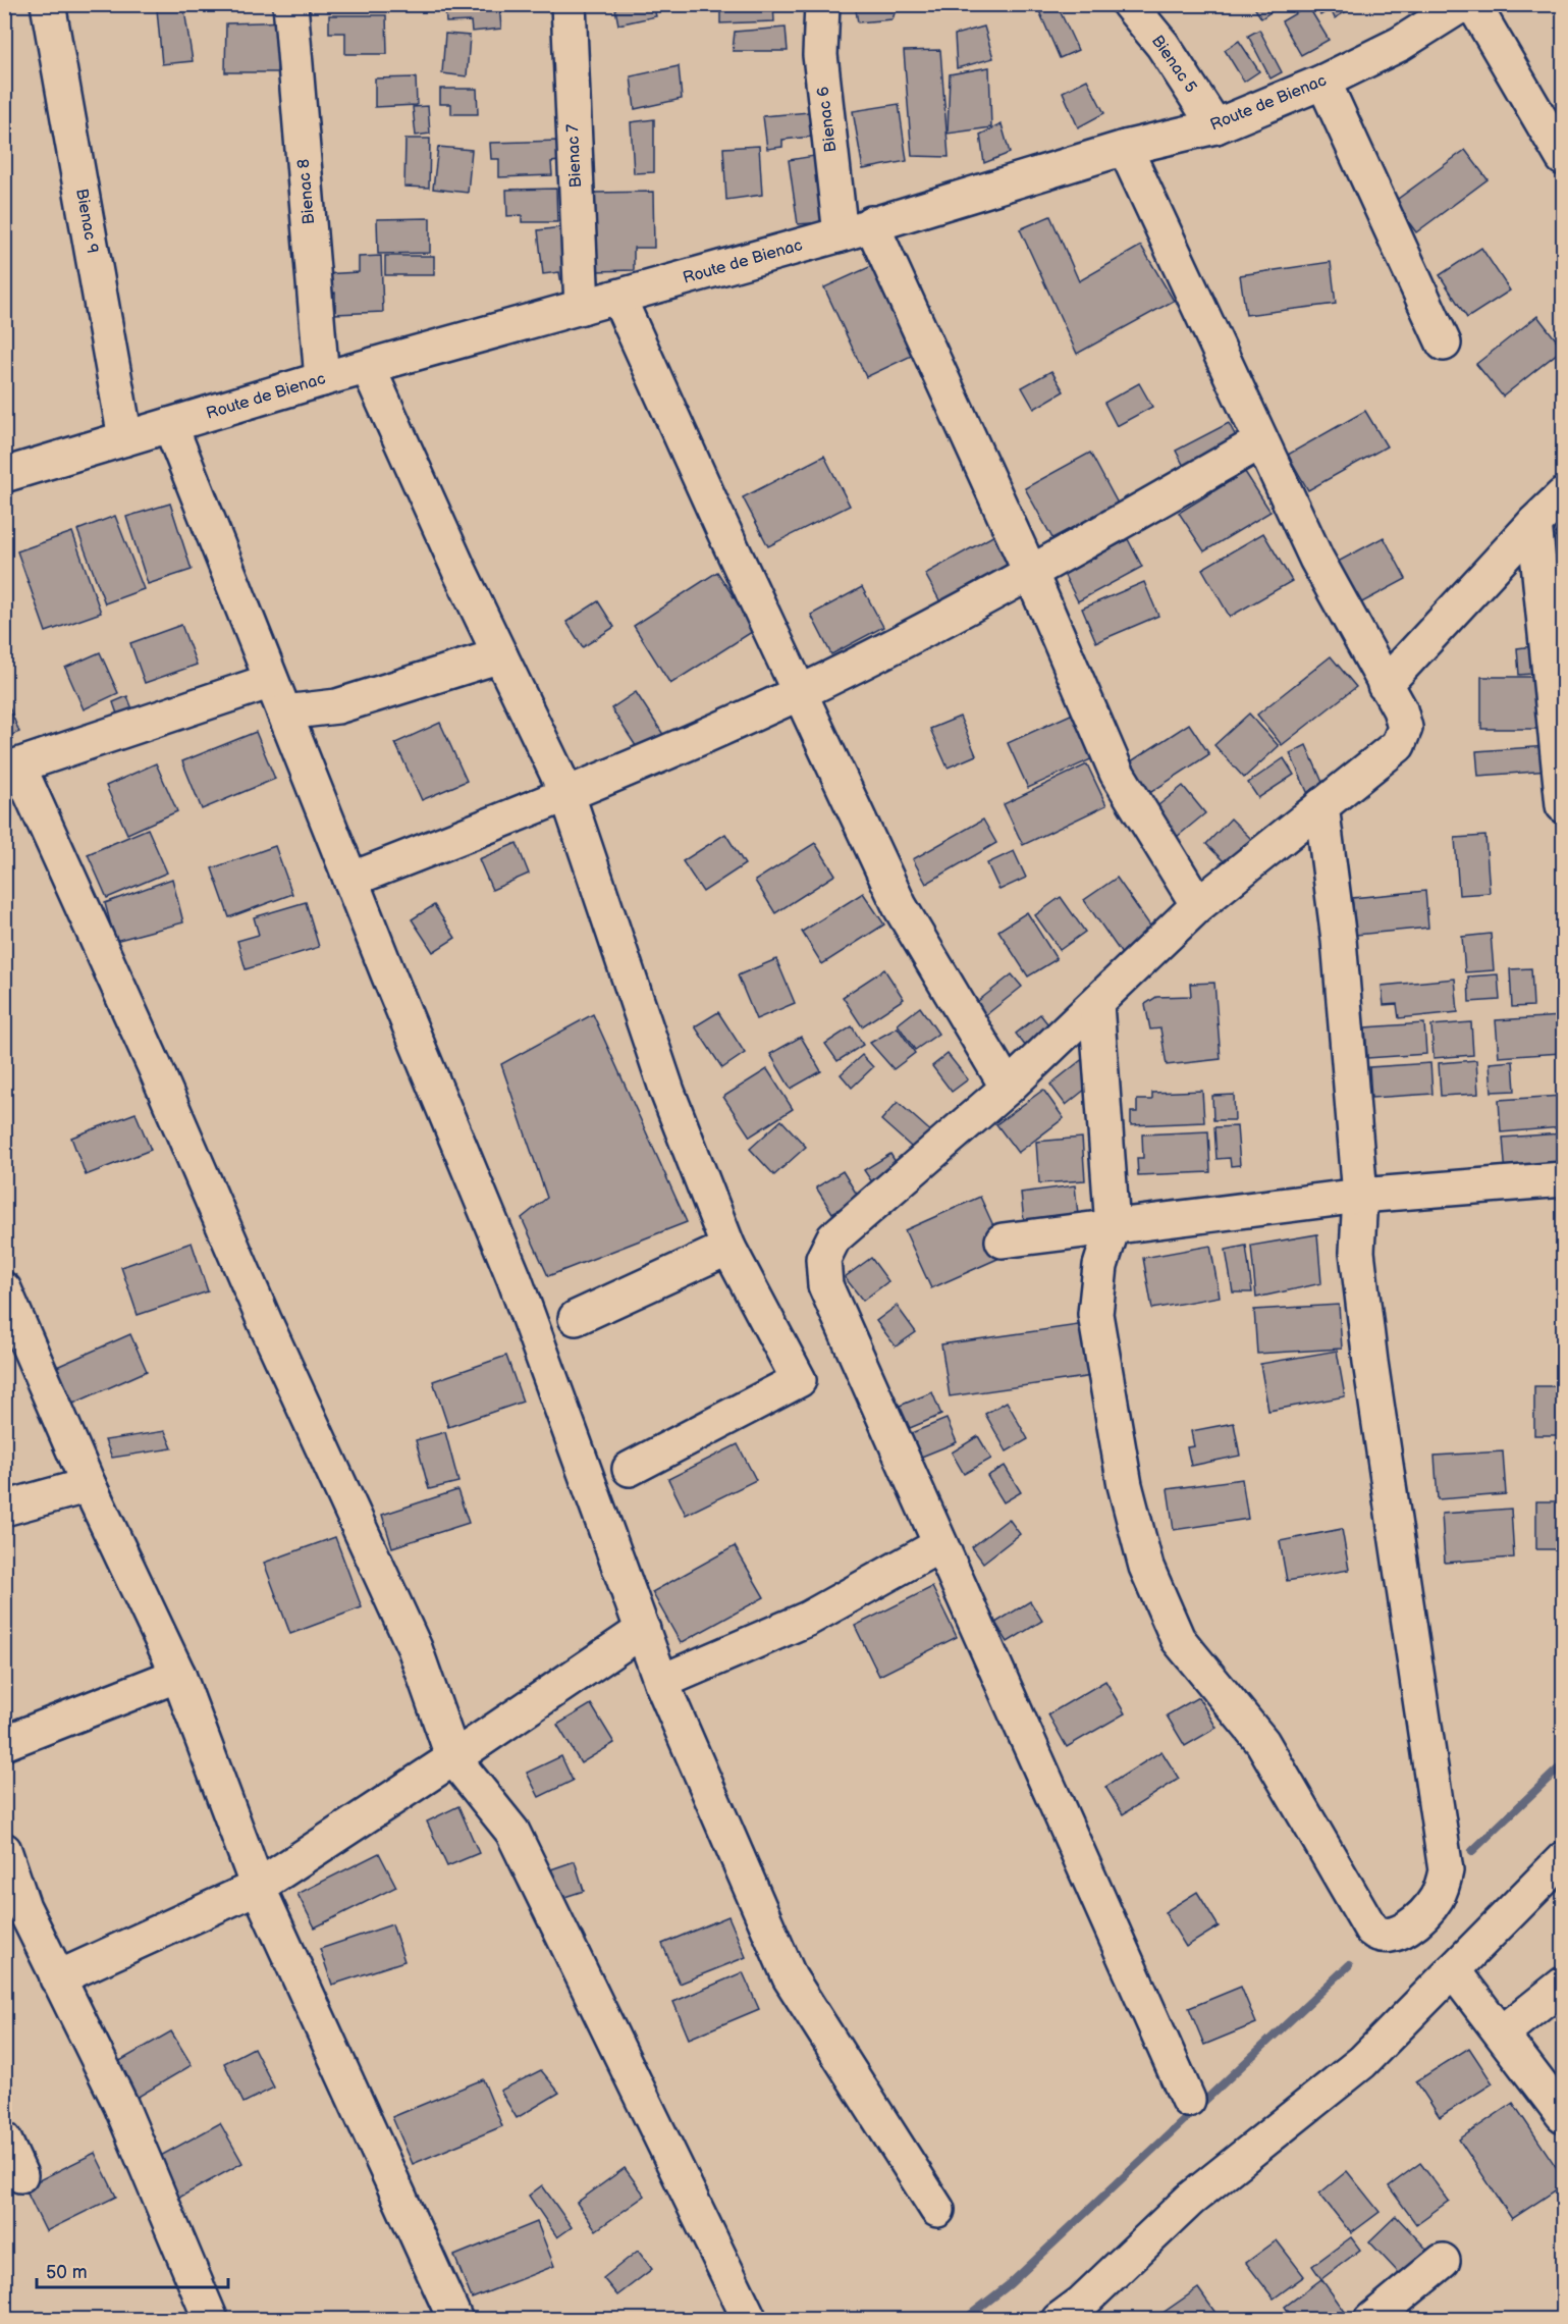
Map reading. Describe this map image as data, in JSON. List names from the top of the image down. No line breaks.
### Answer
{"streets":{"street":["Bienac 5","Route de Bienac","Bienac 6","Bienac 7","Bienac 8","Bienac 9"]},"crossings":[["Bienac 5","Route de Bienac"],["Route de Bienac","Bienac 6"],["Route de Bienac","Bienac 7"],["Route de Bienac","Bienac 8"],["Route de Bienac","Bienac 9"]],"scale_bar":"50 m"}
